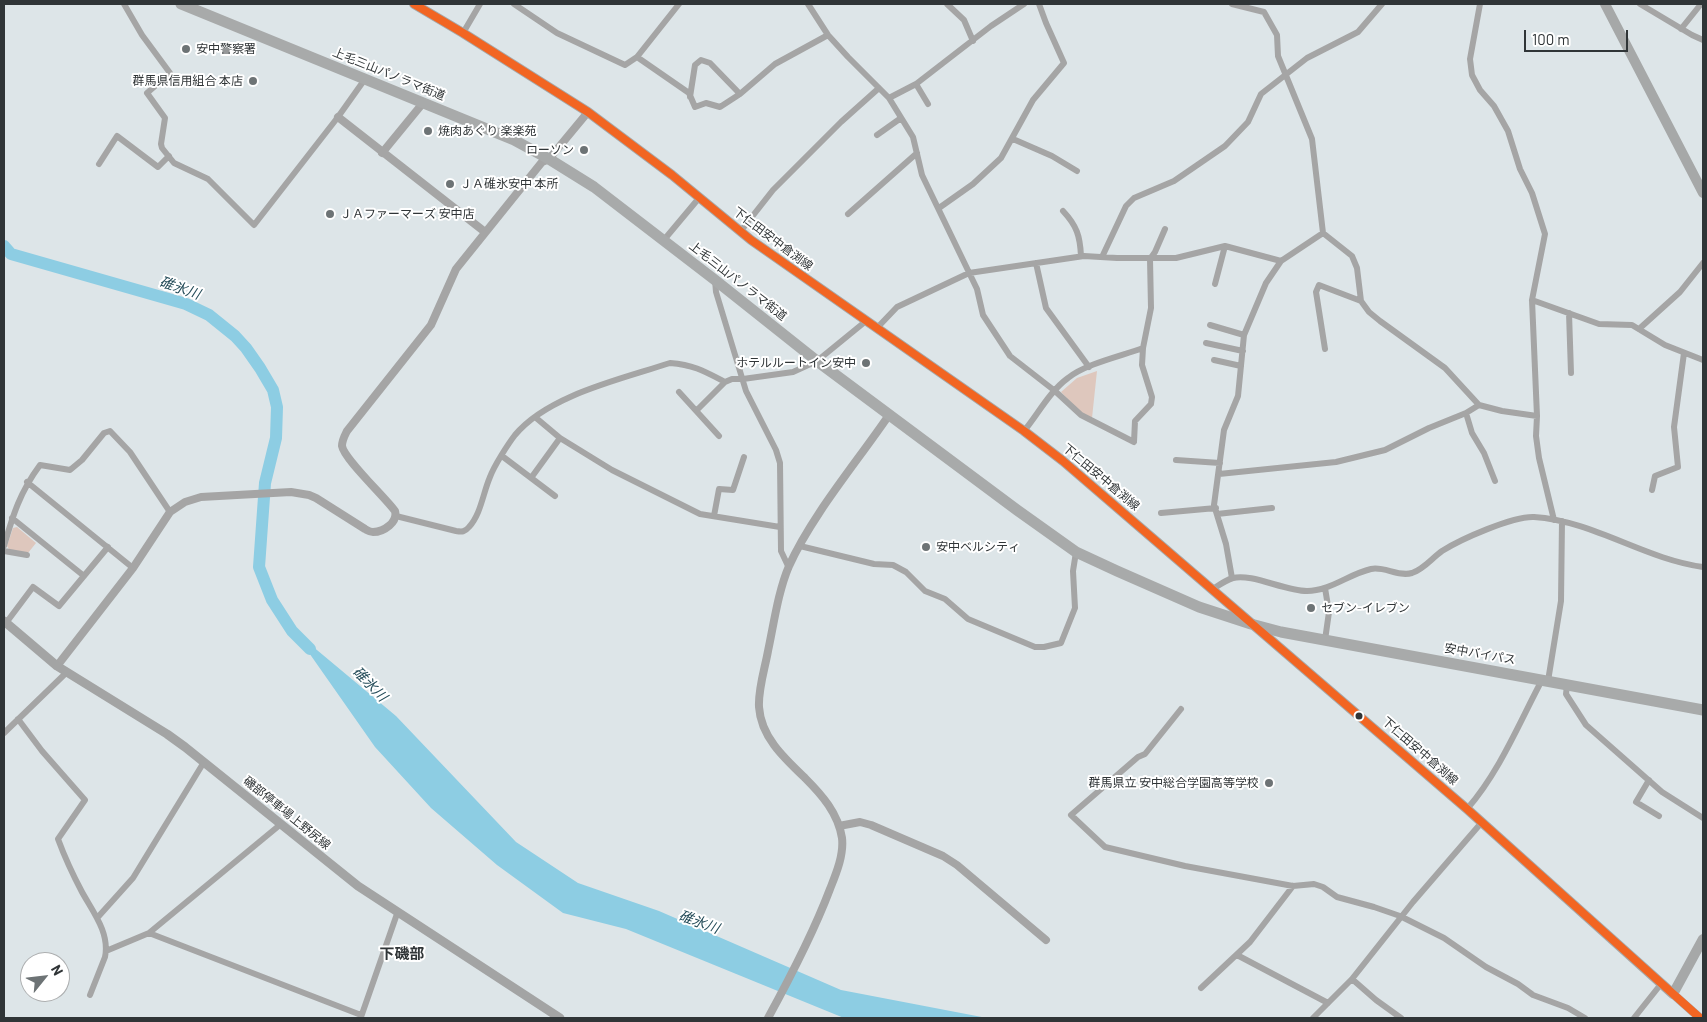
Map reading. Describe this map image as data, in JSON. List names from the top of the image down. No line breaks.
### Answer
{"streets":{"highway":["上毛三山パノラマ街道","安中バイパス"],"main road":["下仁田安中倉渕線","磯部停車場上野尻線"]},"crossings":[["上毛三山パノラマ街道","下仁田安中倉渕線"],["上毛三山パノラマ街道","安中バイパス"],["下仁田安中倉渕線","安中バイパス"]],"districts":["下磯部"],"water":["碓氷川"],"places":["安中警察署","群馬県信用組合 本店","焼肉あぐり 楽楽苑","ローソン","ＪＡ碓氷安中 本所","ＪＡファーマーズ 安中店","ホテルルートイン安中","安中ベルシティ","セブン-イレブン","群馬県立 安中総合学園高等学校"],"scale_bar":"100 m","north":"top right"}
